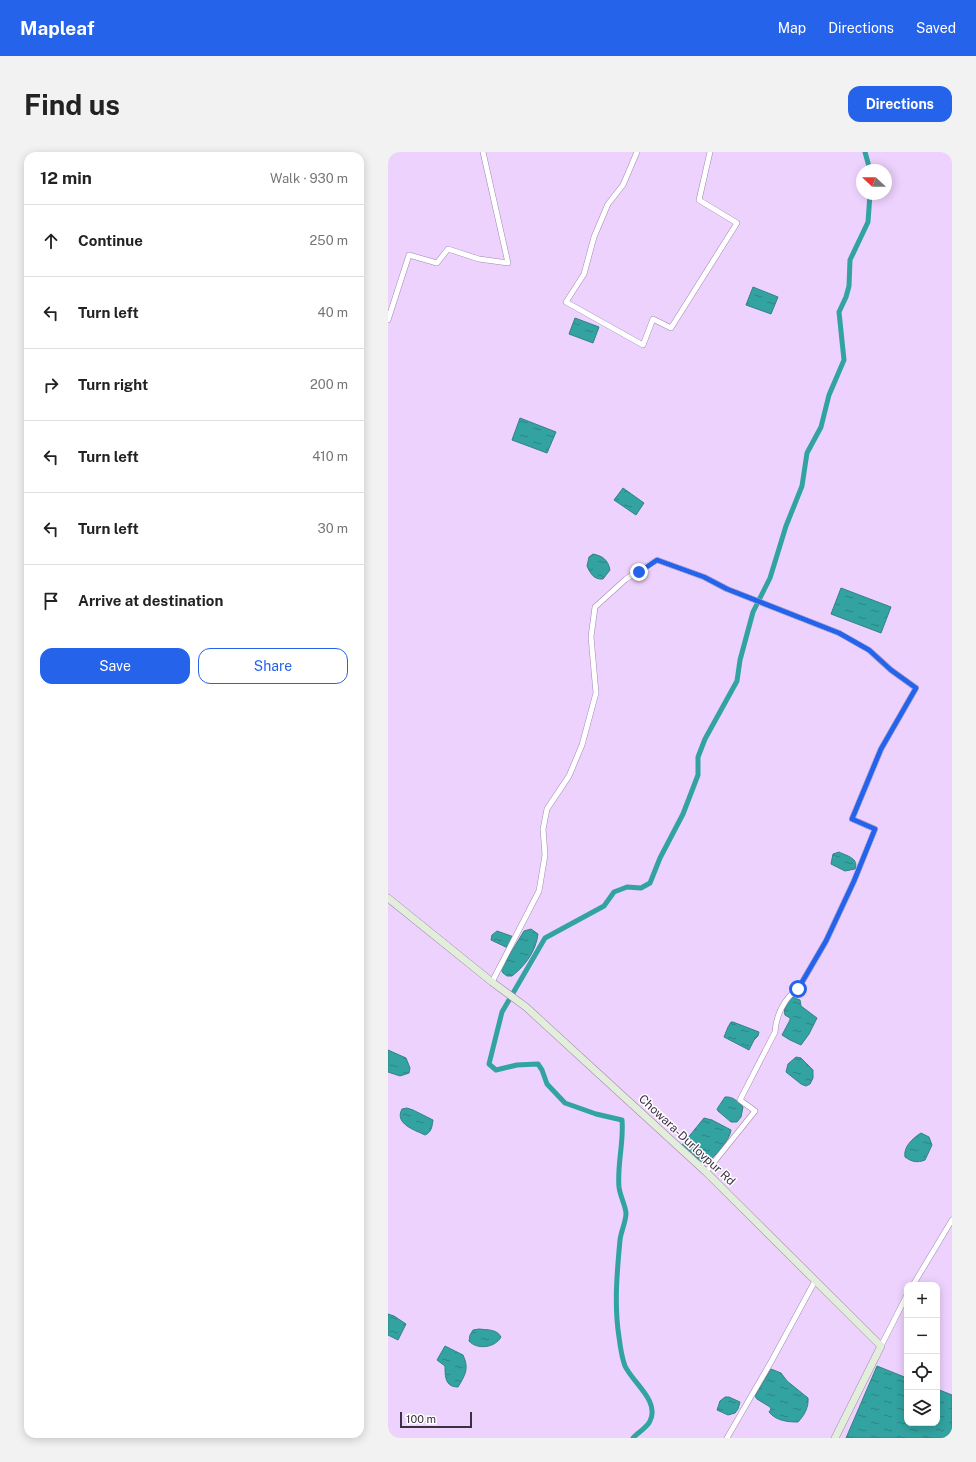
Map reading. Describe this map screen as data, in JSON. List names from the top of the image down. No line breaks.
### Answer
{"streets":{"street":["Chowara-Durlovpur Rd"]},"scale_bar":"100 m","north":"left","page":{"header":"Mapleaf","nav":["Map","Directions","Saved"],"buttons":["Directions",["Save","Share"]],"title":"Find us","heading":["12 min","Walk · 930 m"],"list":[["Continue","250 m"],["Turn left","40 m"],["Turn right","200 m"],["Turn left","410 m"],["Turn left","30 m"],"Arrive at destination"],"map_buttons":["+","−"],"scale":"100 m"}}
